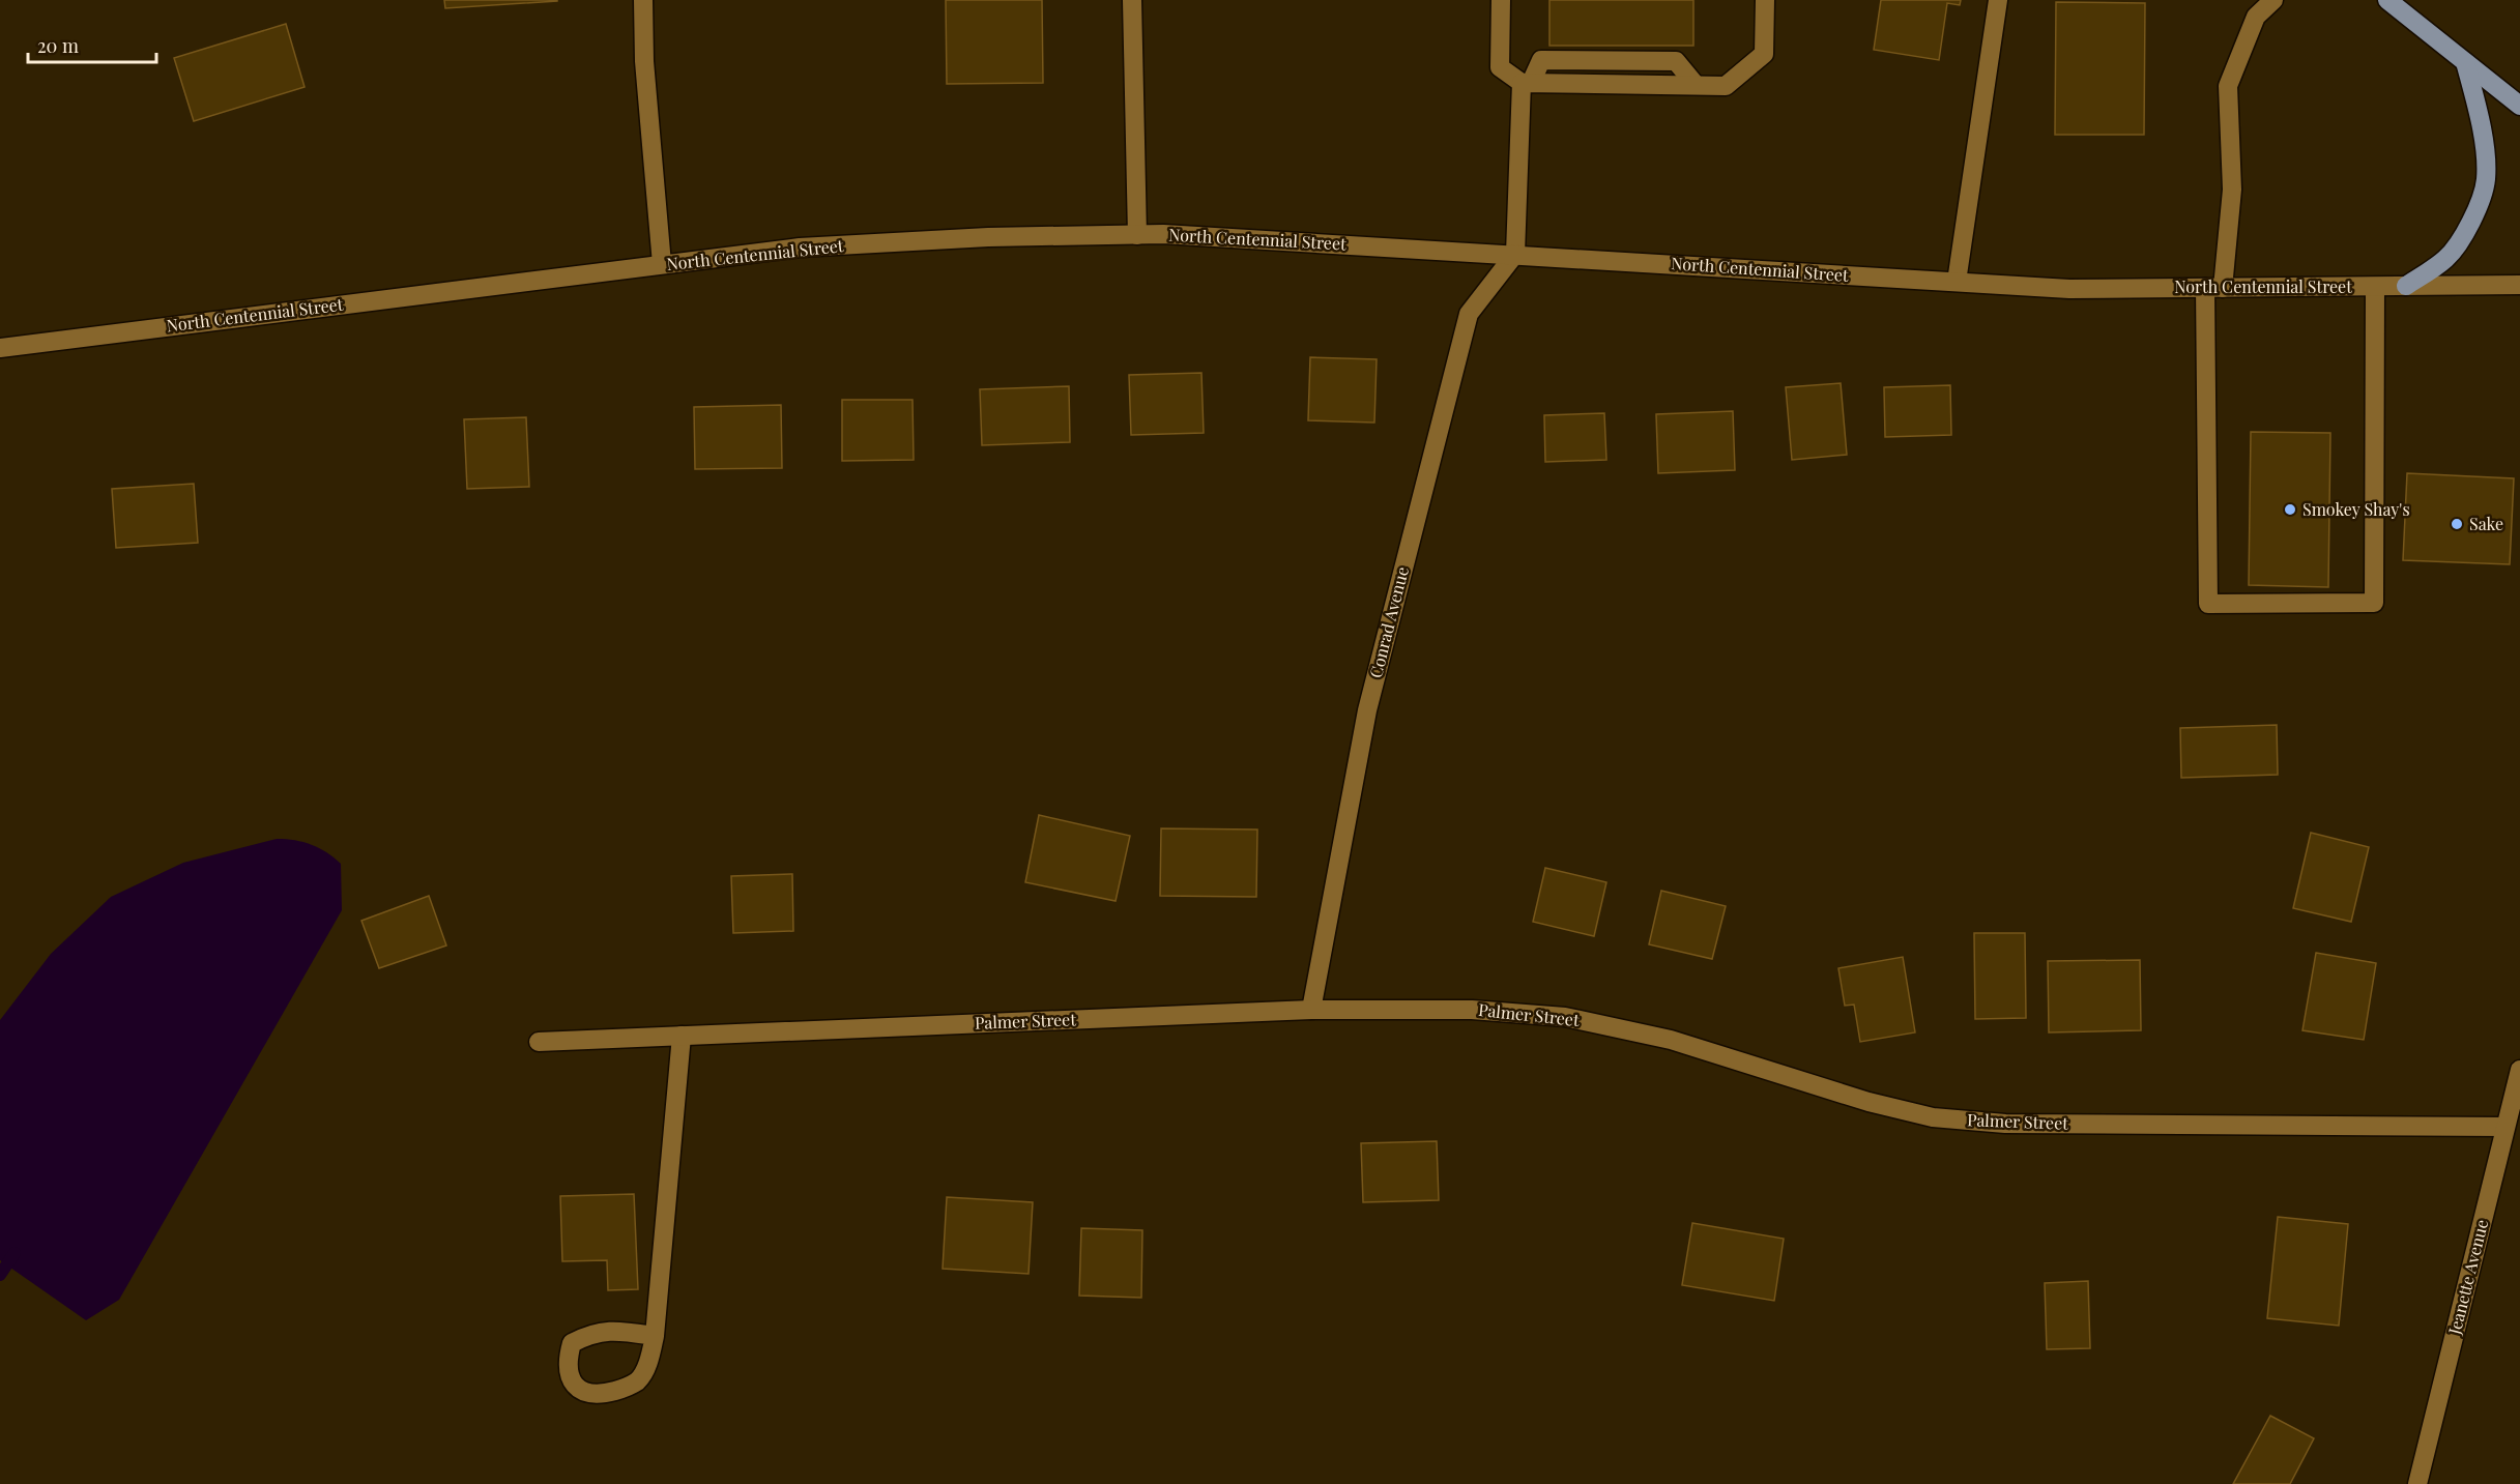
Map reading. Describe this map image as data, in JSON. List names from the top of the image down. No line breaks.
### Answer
{"streets":{"street":["North Centennial Street","Conrad Avenue","Palmer Street","Jeanette Avenue"]},"crossings":[["North Centennial Street","Conrad Avenue"],["Conrad Avenue","Palmer Street"],["Palmer Street","Jeanette Avenue"]],"places":["Smokey Shay's","Sake"],"scale_bar":"20 m"}
